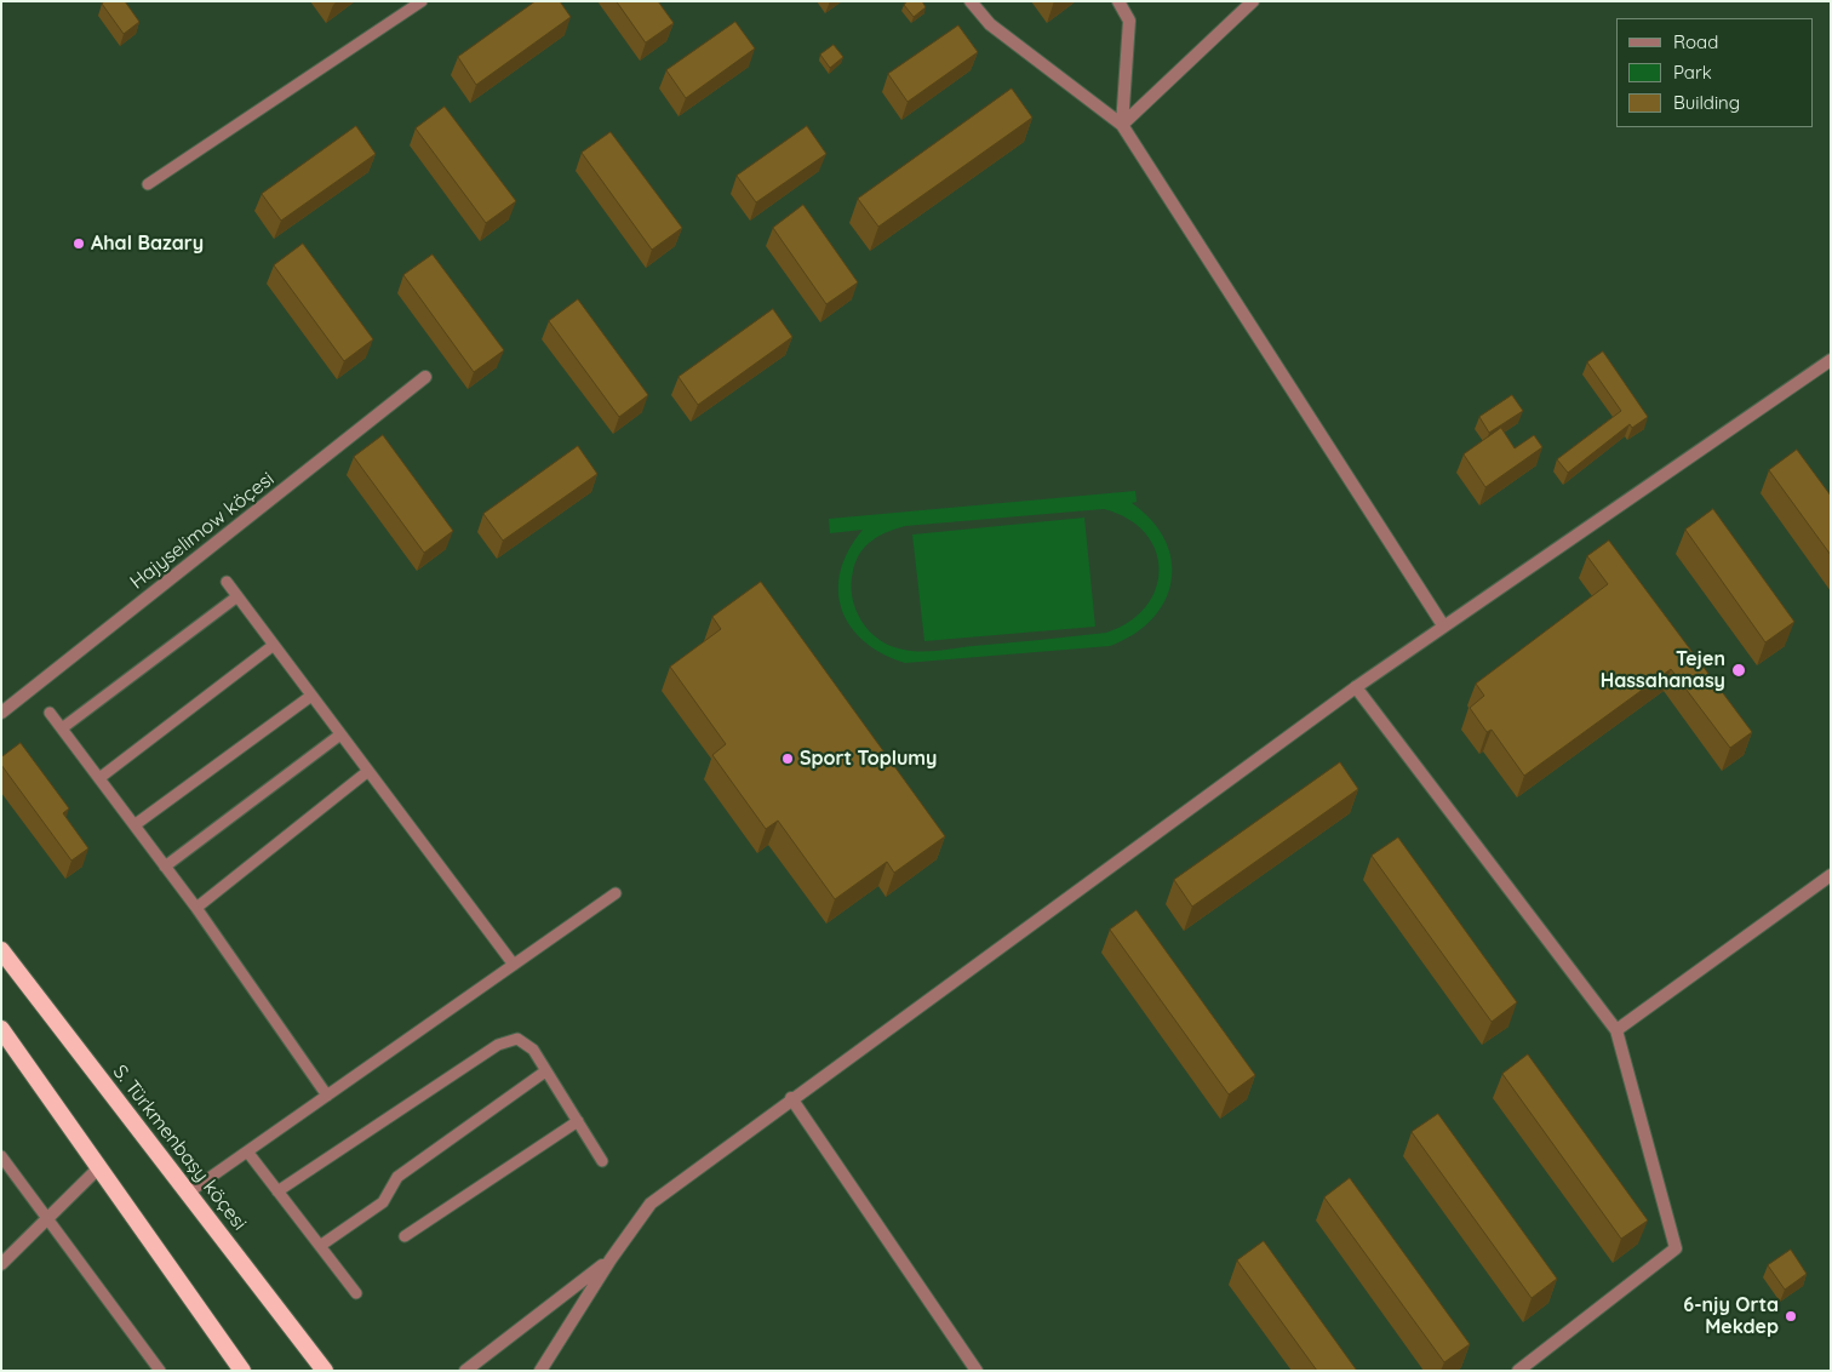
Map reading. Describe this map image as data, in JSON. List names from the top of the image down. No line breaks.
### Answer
{"streets":{"highway":["S. Türkmenbaşy köçesi"],"street":["Hajyselimow köçesi"]},"places":["Ahal Bazary","Tejen Hassahanasy","Sport Toplumy","6-njy Orta Mekdep"],"legend":["Road","Park","Building"]}
